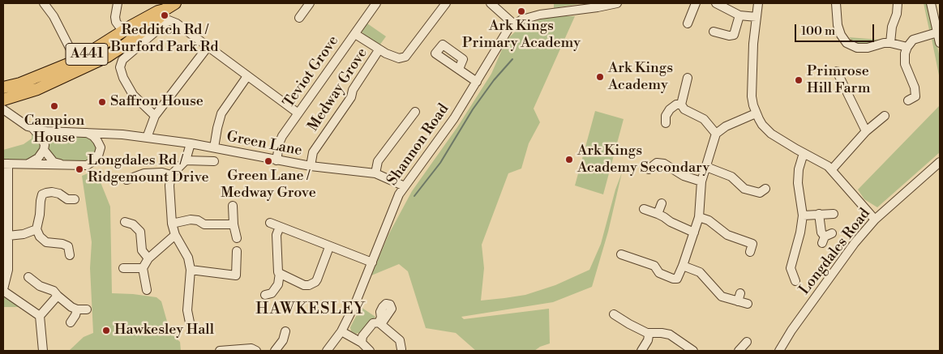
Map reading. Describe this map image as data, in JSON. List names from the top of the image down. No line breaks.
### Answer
{"streets":{"highway":["A441"],"street":["Teviot Grove","Medway Grove","Green Lane","Shannon Road","Longdales Road"]},"crossings":[["Teviot Grove","Medway Grove"],["Teviot Grove","Green Lane"],["Medway Grove","Green Lane"],["Green Lane","Shannon Road"]],"districts":["HAWKESLEY"],"places":["Ark Kings Primary Academy","Redditch Rd / Burford Park Rd","Ark Kings Academy","Primrose Hill Farm","Saffron House","Campion House","Ark Kings Academy Secondary","Green Lane / Medway Grove","Longdales Rd / Ridgemount Drive","Hawkesley Hall"],"scale_bar":"100 m"}
